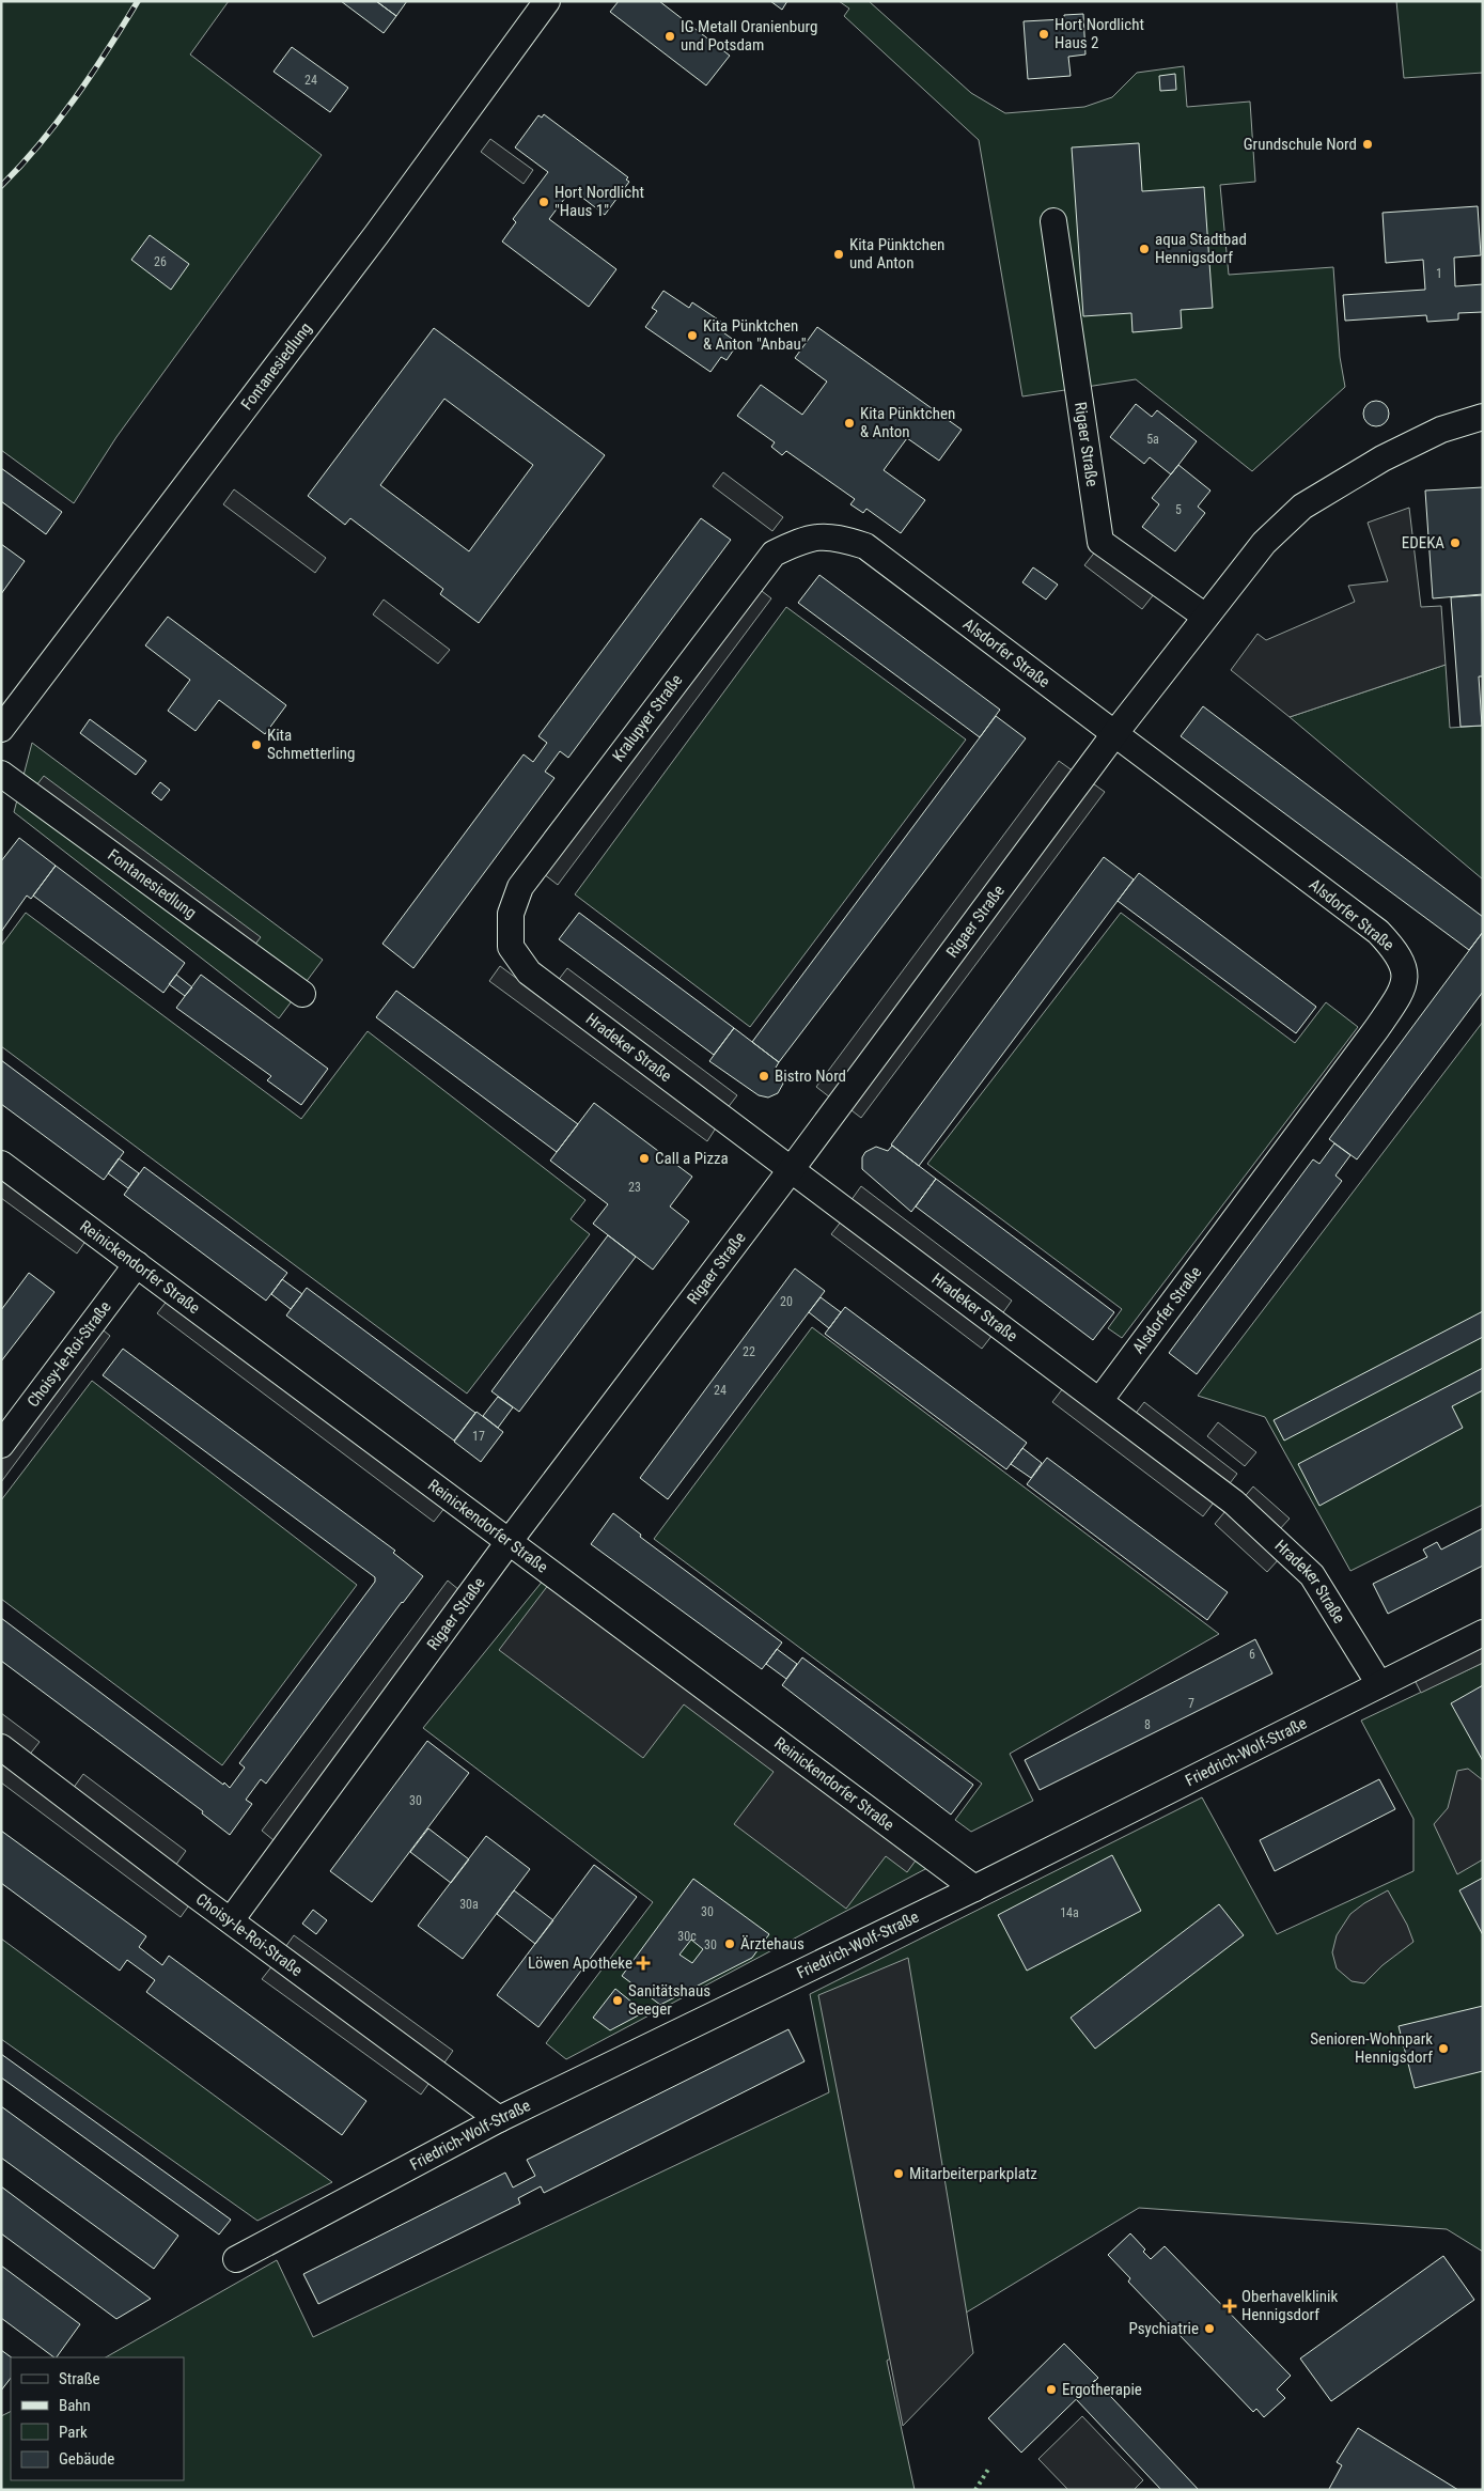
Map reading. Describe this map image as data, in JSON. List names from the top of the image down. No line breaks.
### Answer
{"streets":{"street":["Fontanesiedlung","Rigaer Straße","Alsdorfer Straße","Kralupyer Straße","Hradeker Straße","Reinickendorfer Straße","Choisy-le-Roi-Straße","Friedrich-Wolf-Straße"]},"crossings":[["Rigaer Straße","Alsdorfer Straße"],["Rigaer Straße","Hradeker Straße"],["Rigaer Straße","Reinickendorfer Straße"],["Rigaer Straße","Choisy-le-Roi-Straße"],["Alsdorfer Straße","Kralupyer Straße"],["Alsdorfer Straße","Hradeker Straße"],["Kralupyer Straße","Hradeker Straße"],["Hradeker Straße","Friedrich-Wolf-Straße"],["Reinickendorfer Straße","Choisy-le-Roi-Straße"],["Reinickendorfer Straße","Friedrich-Wolf-Straße"],["Choisy-le-Roi-Straße","Friedrich-Wolf-Straße"]],"places":{"other":["Hort Nordlicht Haus 2","IG Metall Oranienburg und Potsdam","Grundschule Nord","Hort Nordlicht \"Haus 1\"","aqua Stadtbad Hennigsdorf","Kita Pünktchen und Anton","Kita Pünktchen & Anton \"Anbau\"","Kita Pünktchen & Anton","EDEKA","Kita Schmetterling","Bistro Nord","Call a Pizza","Ärztehaus","Sanitätshaus Seeger","Senioren-Wohnpark Hennigsdorf","Mitarbeiterparkplatz","Psychiatrie","Ergotherapie"],"health":["Löwen Apotheke","Oberhavelklinik Hennigsdorf"]},"house_numbers":["24","26","1","5a","5","23","20","22","24","17","6","7","8","30","30a","30","14a","30c","30"],"legend":["Straße","Bahn","Park","Gebäude"]}
